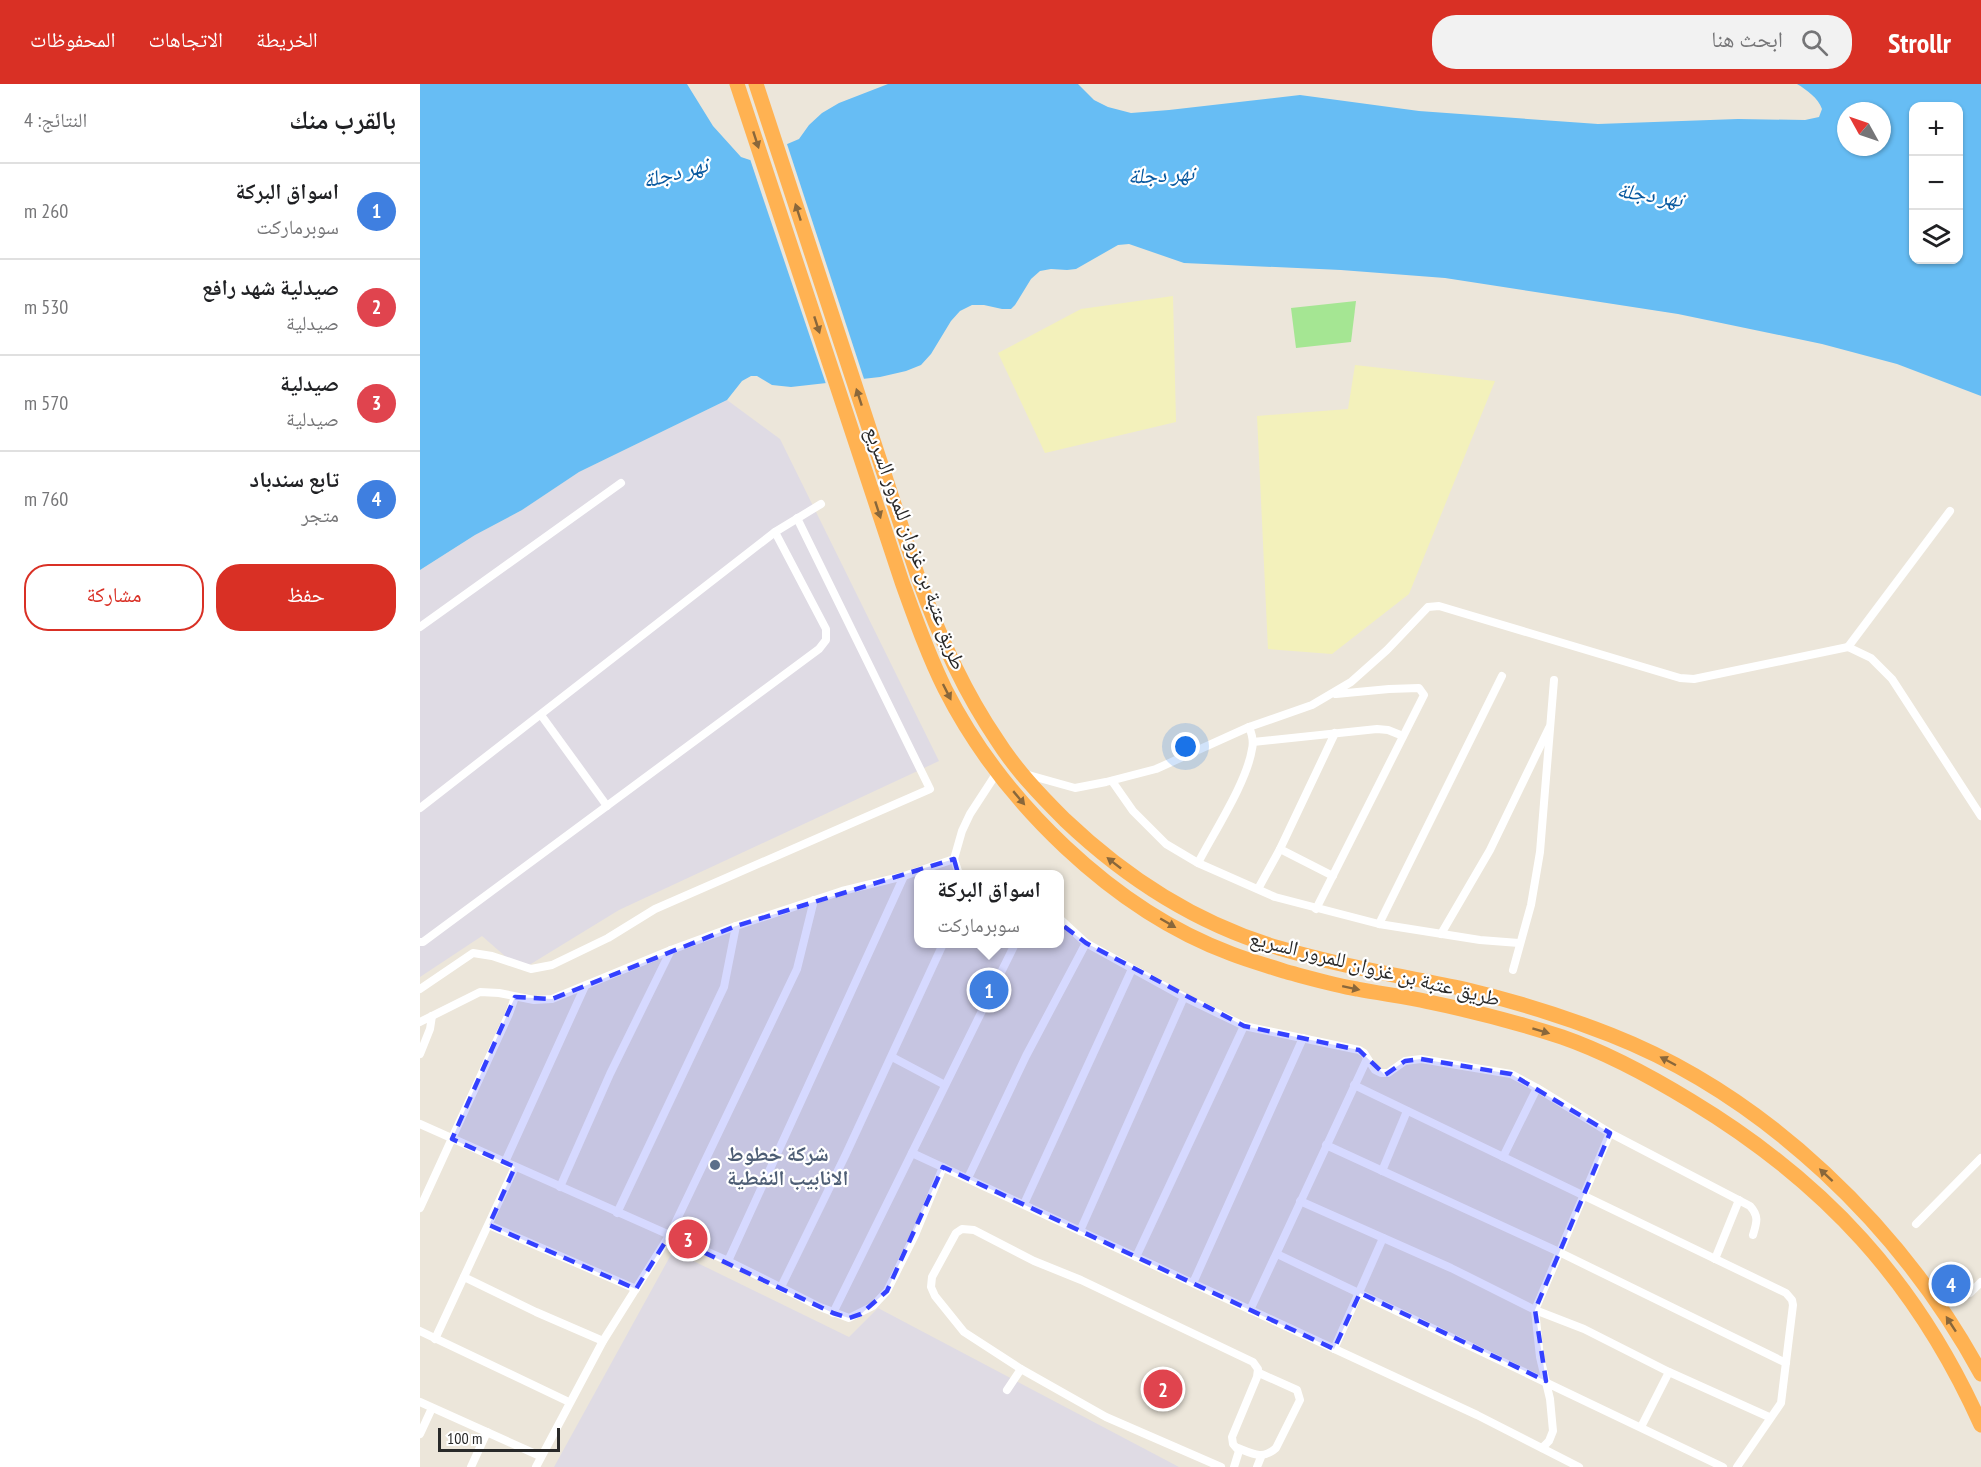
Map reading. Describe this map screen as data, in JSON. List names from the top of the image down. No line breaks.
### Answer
{"streets":{"highway":["طريق عتبة بن غزوان للمرور السريع"]},"water":["نهر دجلة"],"places":["شركة خطوط الانابيب النفطية"],"scale_bar":"100 m","north":"top left","page":{"header":"Strollr","search":"ابحث هنا","nav":["الخريطة","الاتجاهات","المحفوظات"],"heading":["بالقرب منك","النتائج: 4"],"map_buttons":["+","−"],"list":[{"mark":"1","name":"اسواق البركة","note":"سوبرماركت","value":"260 m"},{"mark":"2","name":"صيدلية شهد رافع","note":"صيدلية","value":"530 m"},{"mark":"3","name":"صيدلية","note":"صيدلية","value":"570 m"},{"mark":"4","name":"تابع سندباد","note":"متجر","value":"760 m"}],"buttons":["حفظ","مشاركة"],"popup":["اسواق البركة","سوبرماركت"],"pins":["1","3","4","2"],"scale":"100 m"}}
